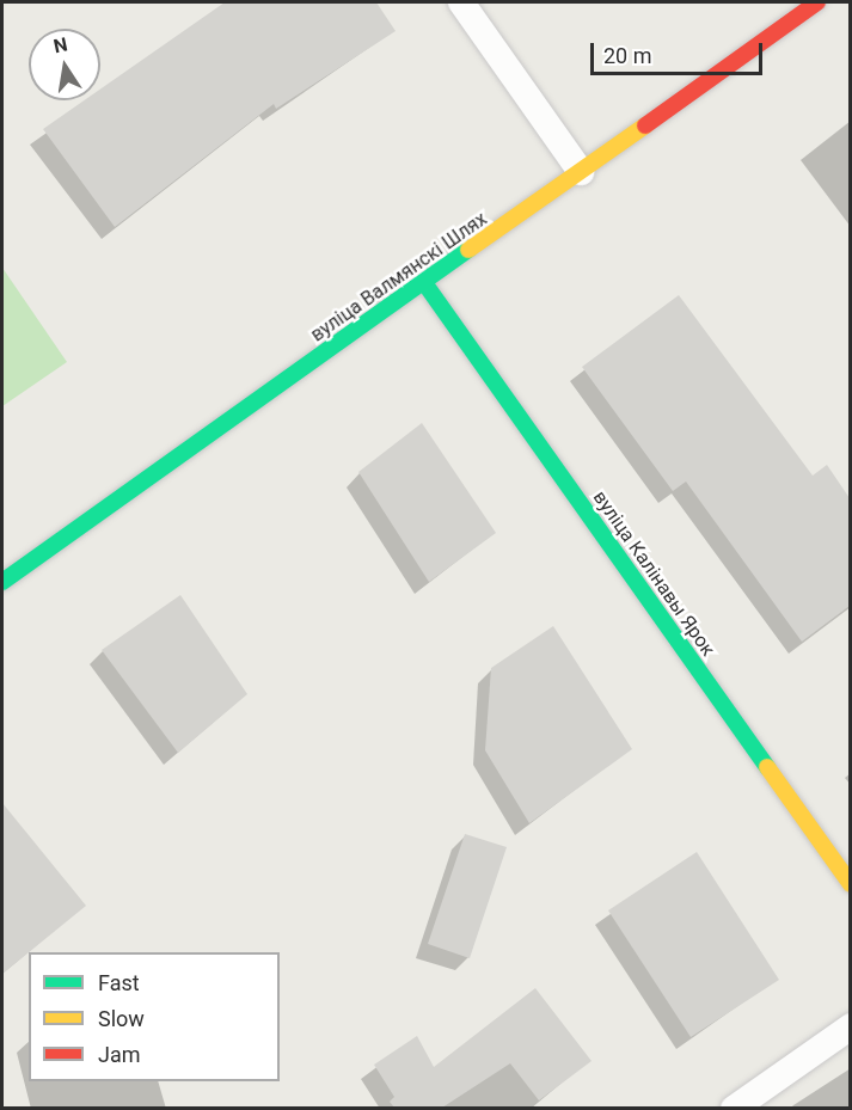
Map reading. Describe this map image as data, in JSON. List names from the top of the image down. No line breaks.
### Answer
{"streets":{"street":["вуліца Валмянскі Шлях","вуліца Калінавы Ярок"]},"crossings":[["вуліца Валмянскі Шлях","вуліца Калінавы Ярок"]],"legend":["Fast","Slow","Jam"],"scale_bar":"20 m","north":"top"}
